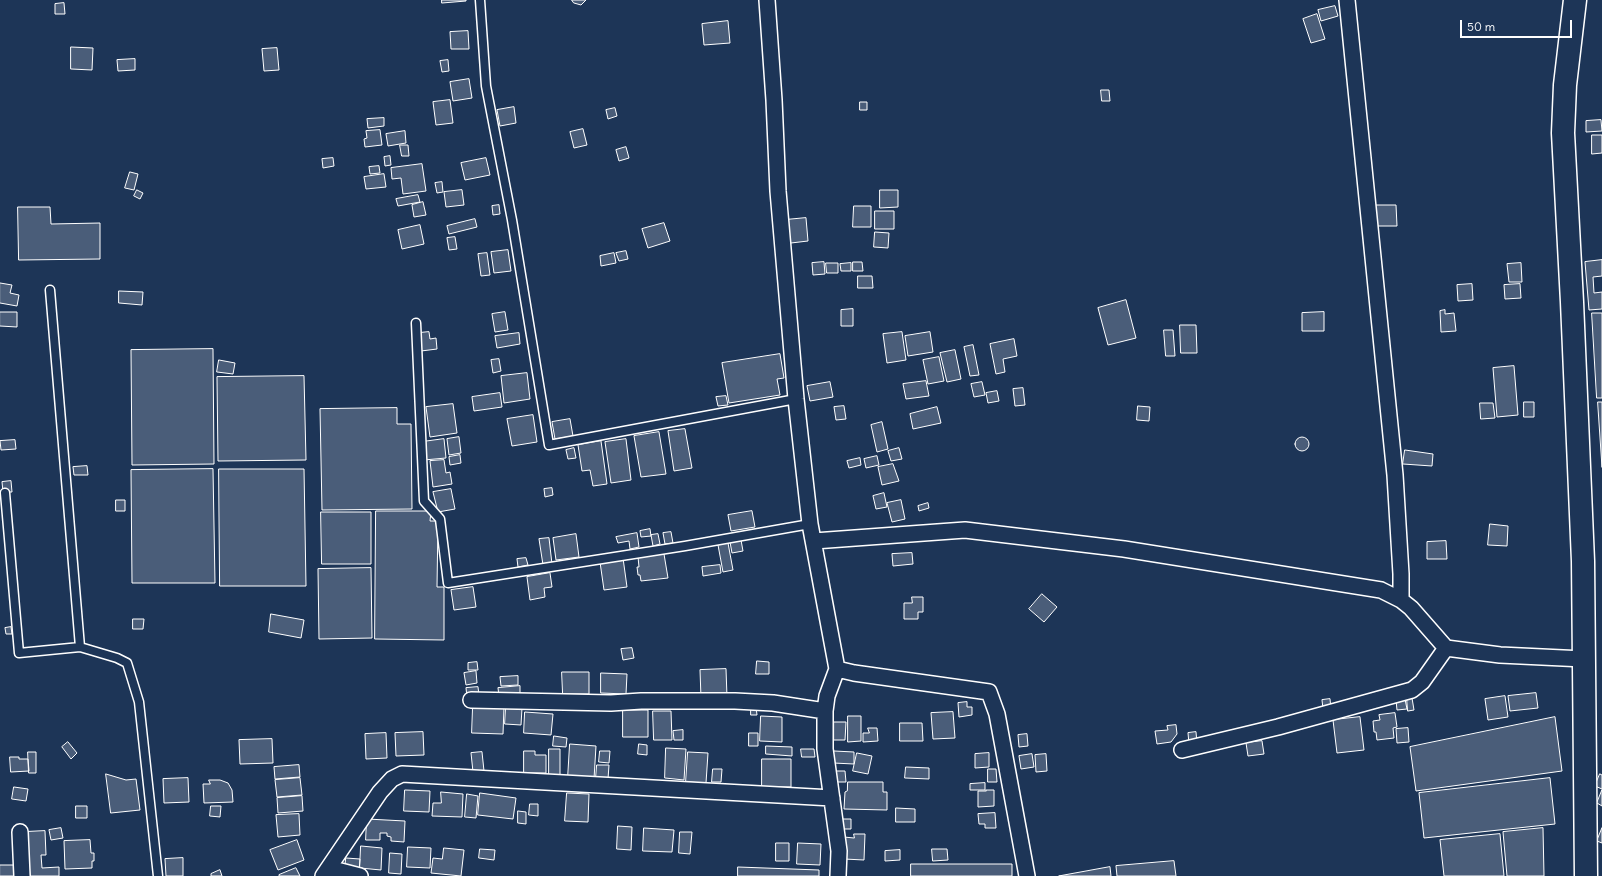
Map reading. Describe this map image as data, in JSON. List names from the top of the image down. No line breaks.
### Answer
{"scale_bar":"50 m"}
